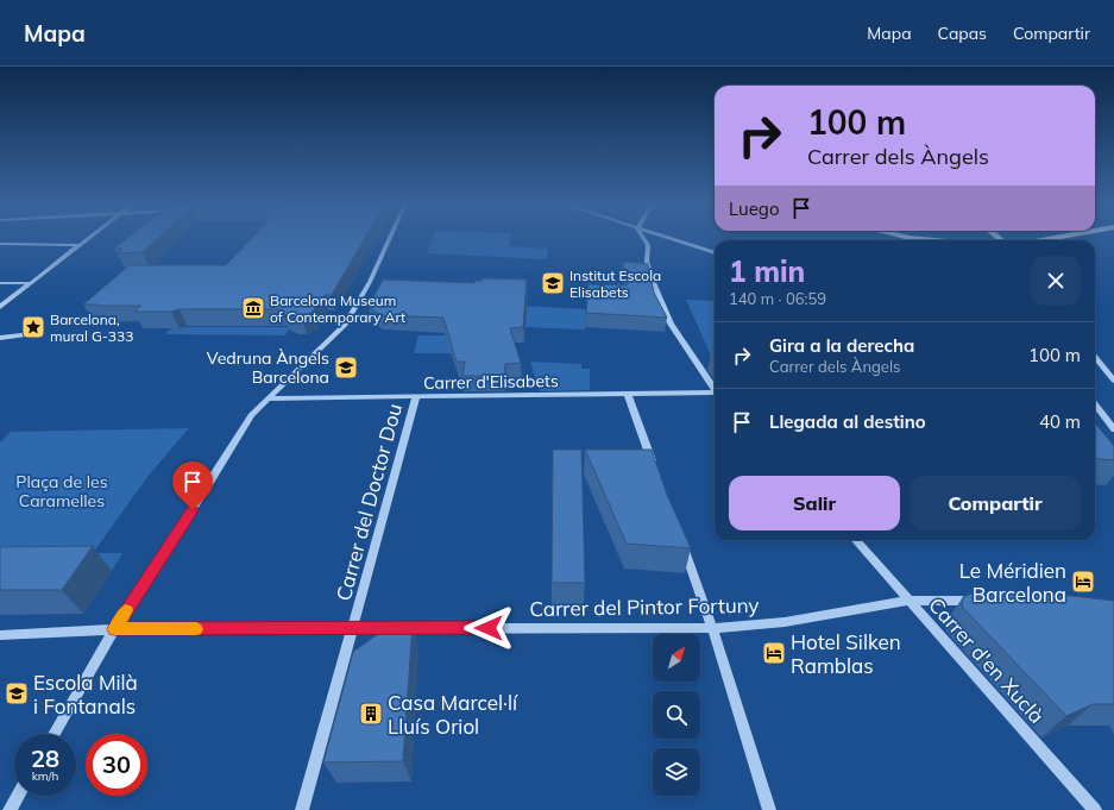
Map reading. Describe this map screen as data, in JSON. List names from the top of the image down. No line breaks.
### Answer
{"streets":{"street":["Carrer d'Elisabets","Carrer del Doctor Dou","Carrer del Pintor Fortuny","Carrer d'en Xuclà"]},"crossings":[["Carrer d'Elisabets","Carrer del Doctor Dou"],["Carrer del Doctor Dou","Carrer del Pintor Fortuny"],["Carrer del Pintor Fortuny","Carrer d'en Xuclà"]],"parks":["Plaça de les Caramelles"],"places":{"school or university":["Institut Escola Elisabets","Vedruna Àngels Barcelona","Escola Milà i Fontanals"],"museum":["Barcelona Museum of Contemporary Art"],"place":["Barcelona, mural G-333"],"hotel":["Le Méridien Barcelona","Hotel Silken Ramblas"],"building":["Casa Marcel·lí Lluís Oriol"]},"north":"top right","page":{"header":"Mapa","nav":["Mapa","Capas","Compartir"],"turn":["100 m","Carrer dels Àngels"],"then":"Luego","heading":["1 min","140 m · 06:59"],"list":[{"name":"Gira a la derecha","note":"Carrer dels Àngels","value":"100 m"},{"name":"Llegada al destino","value":"40 m"}],"buttons":["Salir","Compartir"],"speed":"28 km/h","limit":"30"}}
